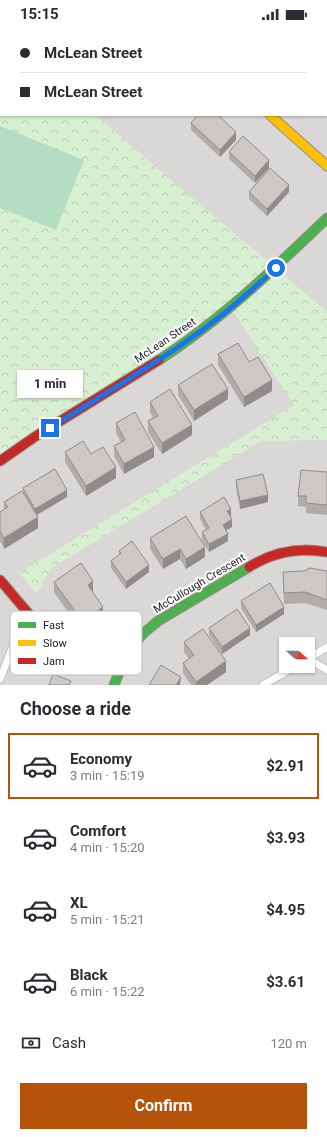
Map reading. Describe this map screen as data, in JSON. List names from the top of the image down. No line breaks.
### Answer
{"streets":{"street":["McLean Street","McCullough Crescent"]},"legend":["Fast","Slow","Jam"],"north":"right","page":{"status":"15:15","banner":["McLean Street","McLean Street"],"bubble":"1 min","heading":"Choose a ride","list":[{"name":"Economy","note":"3 min · 15:19","value":"$2.91"},{"name":"Comfort","note":"4 min · 15:20","value":"$3.93"},{"name":"XL","note":"5 min · 15:21","value":"$4.95"},{"name":"Black","note":"6 min · 15:22","value":"$3.61"}],"pay":["Cash","120 m"],"buttons":"Confirm"}}
